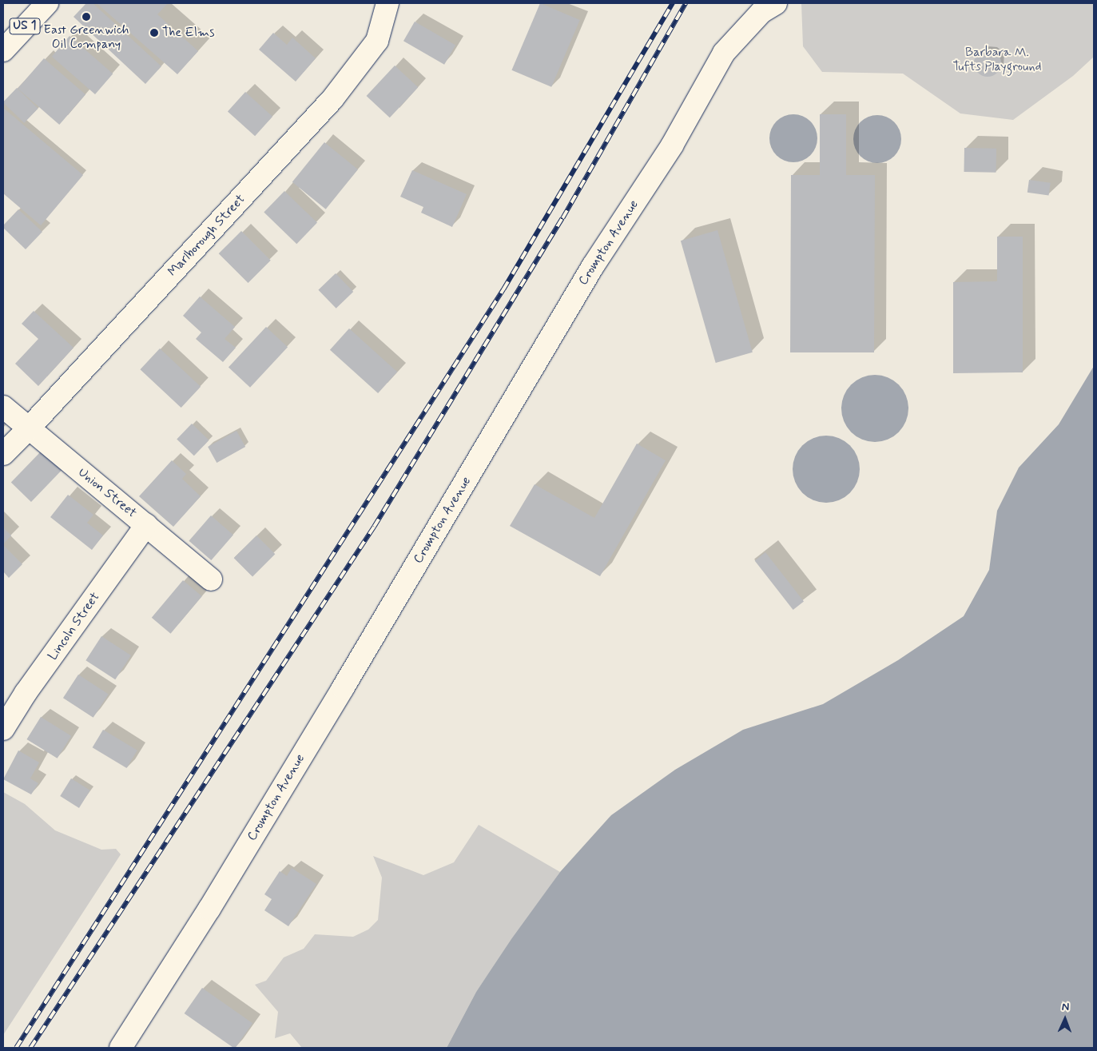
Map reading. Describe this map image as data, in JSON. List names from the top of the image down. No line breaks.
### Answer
{"streets":{"street":["US 1","Marlborough Street","Crompton Avenue","Union Street","Lincoln Street"]},"crossings":[["Marlborough Street","Union Street"],["Union Street","Lincoln Street"]],"parks":["Barbara M. Tufts Playground"],"places":["East Greenwich Oil Company","The Elms"],"north":"top"}
